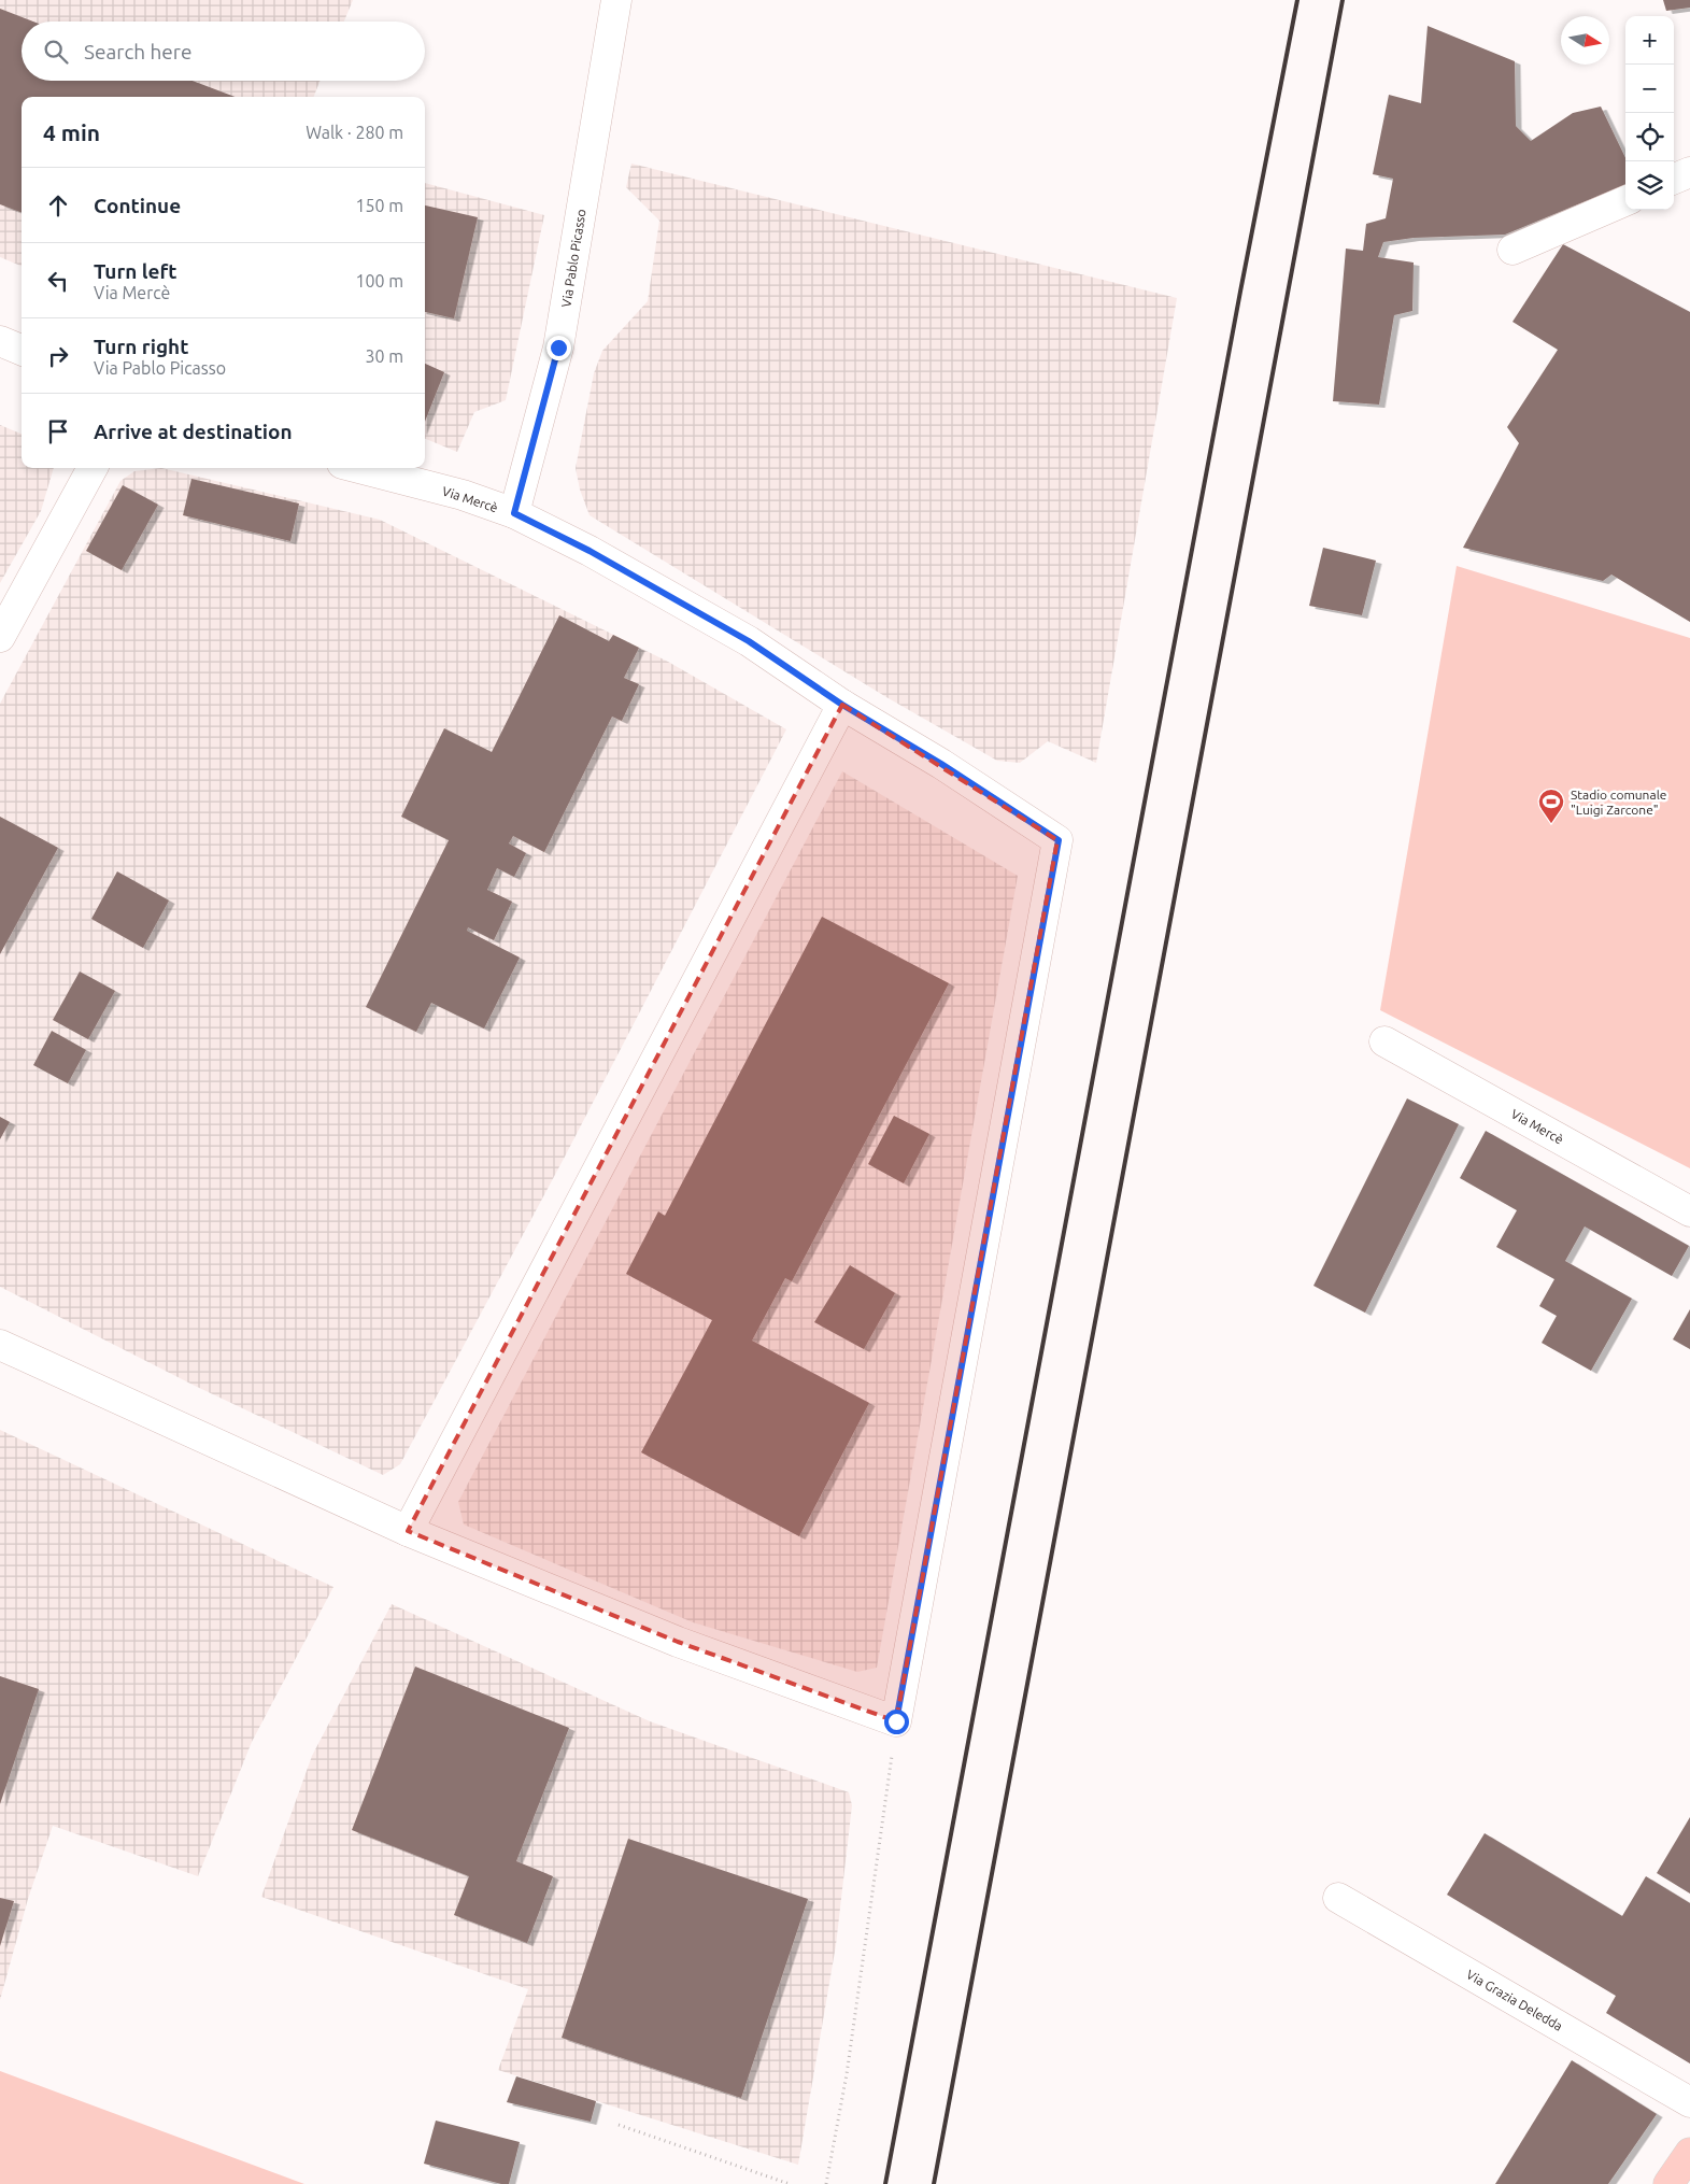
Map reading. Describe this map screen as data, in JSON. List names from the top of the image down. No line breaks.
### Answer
{"streets":{"street":["Via Pablo Picasso","Via Mercè","Via Grazia Deledda"]},"crossings":[["Via Pablo Picasso","Via Mercè"]],"places":{"sports":["Stadio comunale \"Luigi Zarcone\""]},"north":"right","page":{"map_buttons":["+","−"],"search":"Search here","heading":["4 min","Walk · 280 m"],"list":[["Continue","150 m"],["Turn left","Via Mercè","100 m"],["Turn right","Via Pablo Picasso","30 m"],"Arrive at destination"]}}
